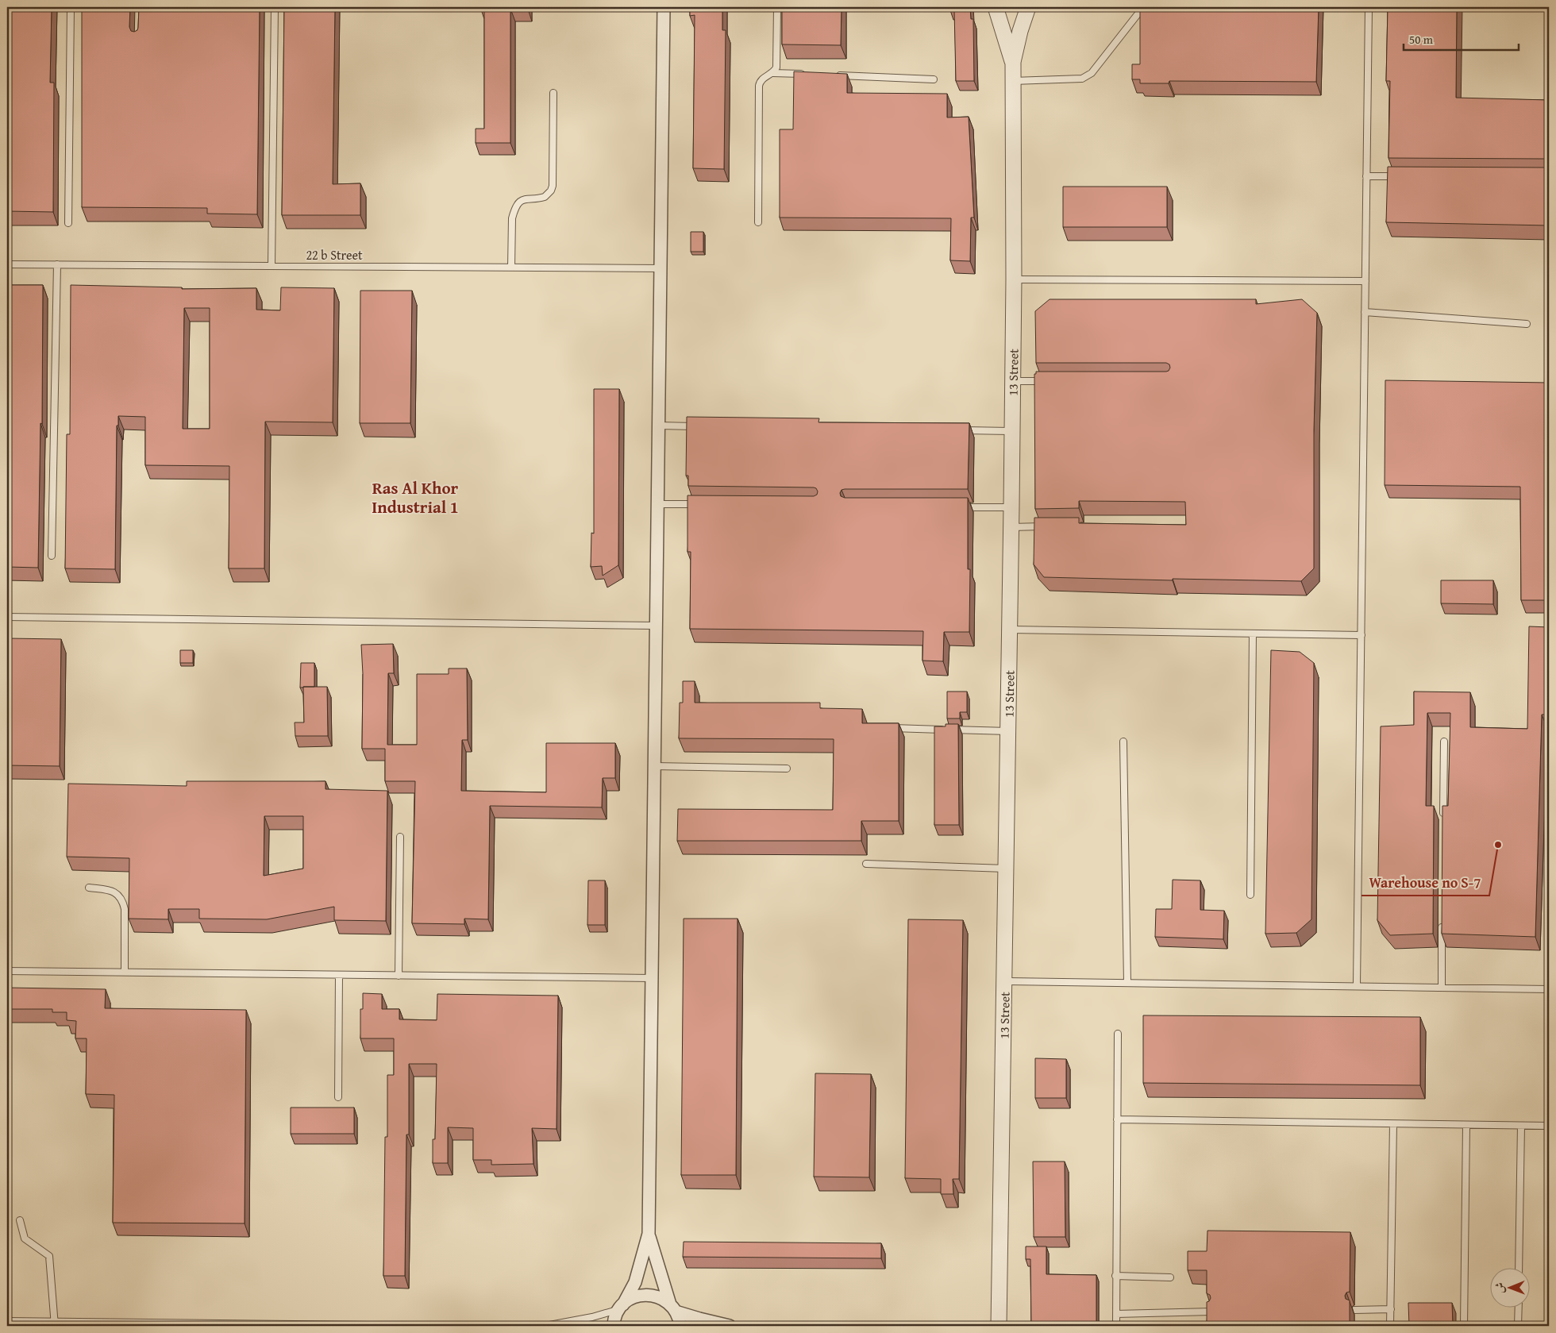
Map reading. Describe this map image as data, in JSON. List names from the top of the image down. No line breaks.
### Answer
{"streets":{"street":["13 Street"],"lane":["22 b Street"]},"districts":["Ras Al Khor Industrial 1"],"places":["Warehouse no S-7"],"scale_bar":"50 m","north":"left"}
